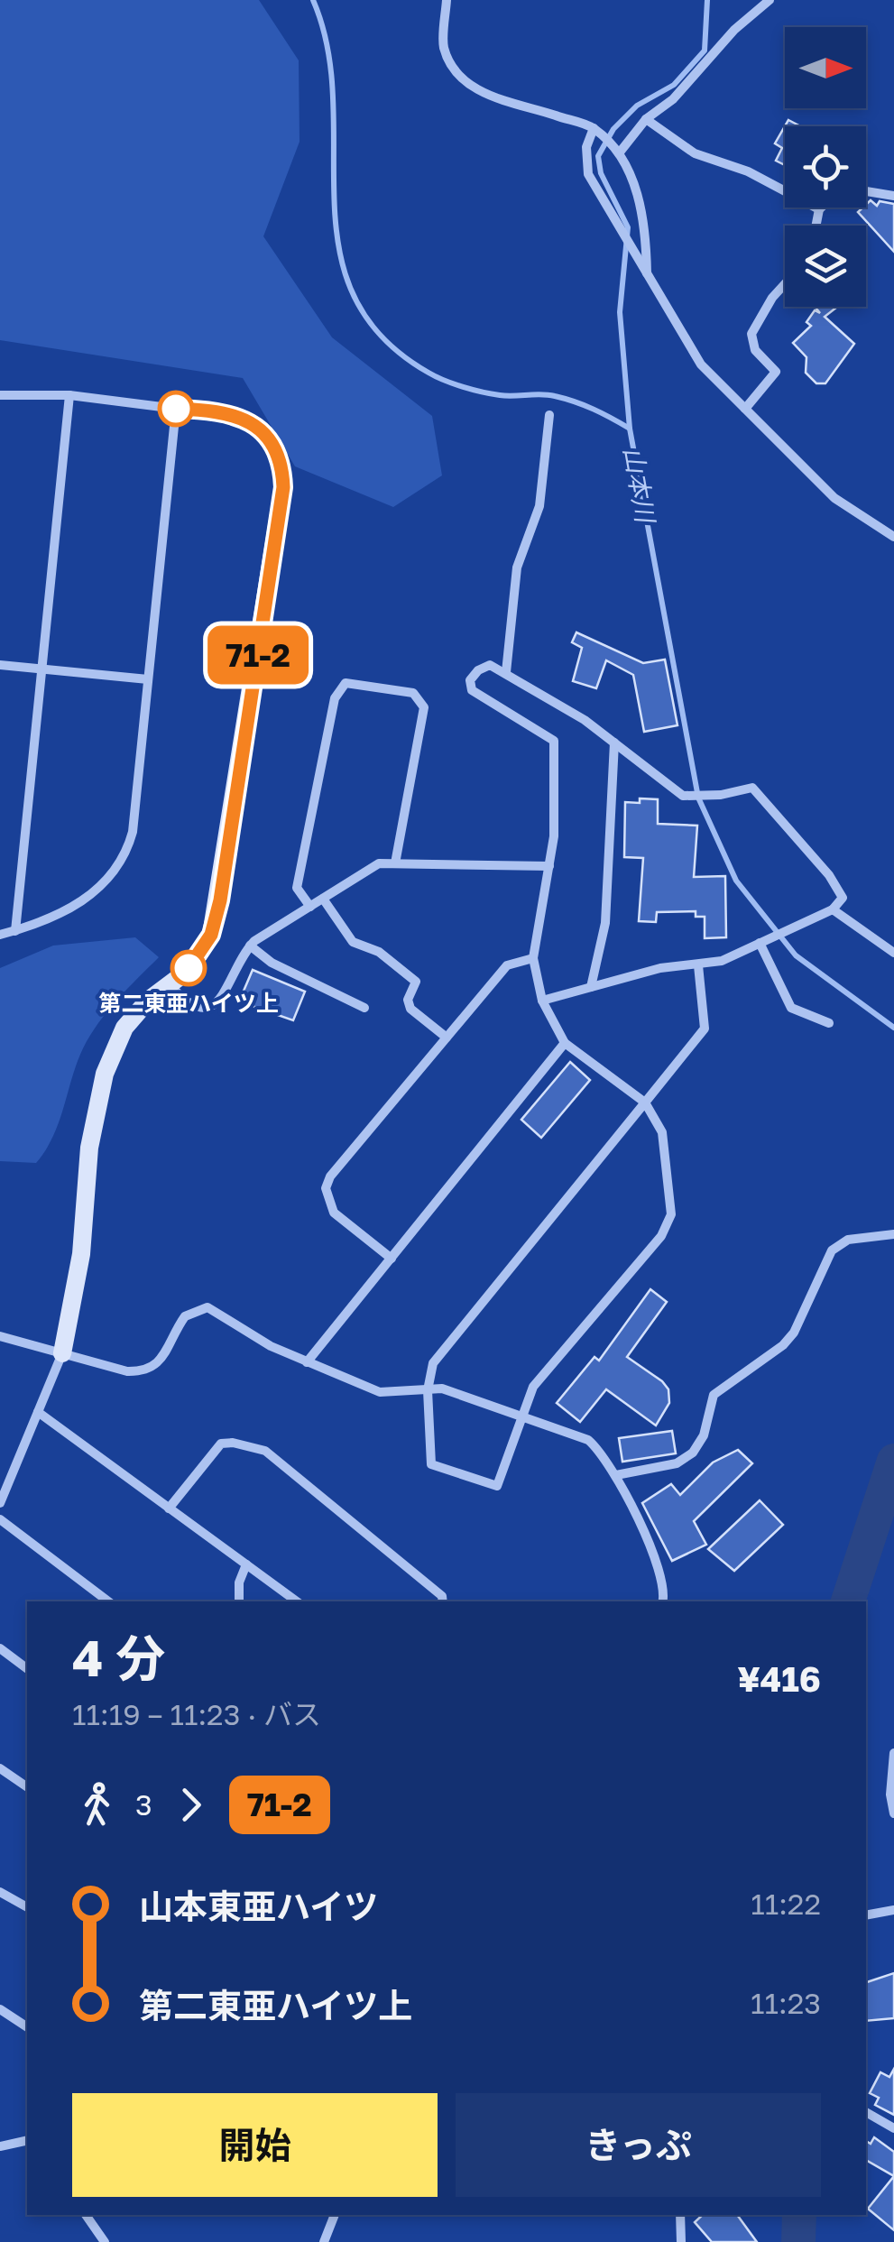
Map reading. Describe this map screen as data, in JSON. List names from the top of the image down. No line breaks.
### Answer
{"water":["山本川"],"places":["第二東亜ハイツ上"],"lines":["bus line 71-2"],"north":"right","page":{"on_map":"71-2","heading":["4 分","11:19 – 11:23 · バス","¥416"],"legs":["3","71-2"],"list":[{"name":"山本東亜ハイツ","value":"11:22"},{"name":"第二東亜ハイツ上","value":"11:23"}],"buttons":["開始","きっぷ"]}}
